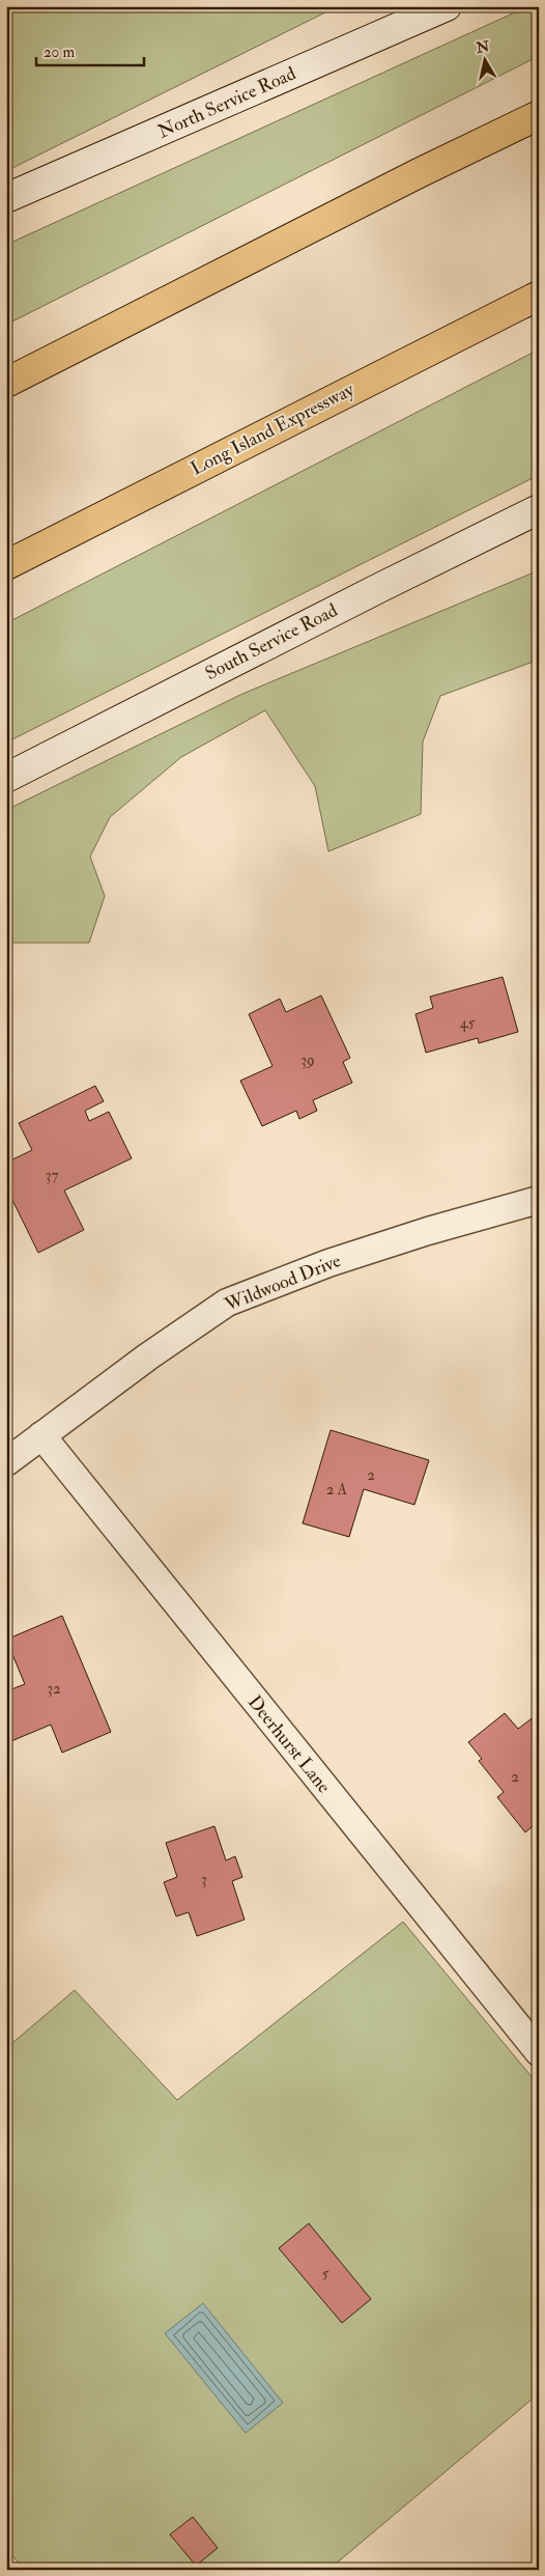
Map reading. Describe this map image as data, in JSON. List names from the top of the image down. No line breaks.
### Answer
{"streets":{"highway":["Long Island Expressway"],"main road":["North Service Road","South Service Road"],"street":["Wildwood Drive","Deerhurst Lane"]},"crossings":[["Wildwood Drive","Deerhurst Lane"]],"house_numbers":["45","39","37","2","2 A","32","2","3","5"],"scale_bar":"20 m","north":"top"}
